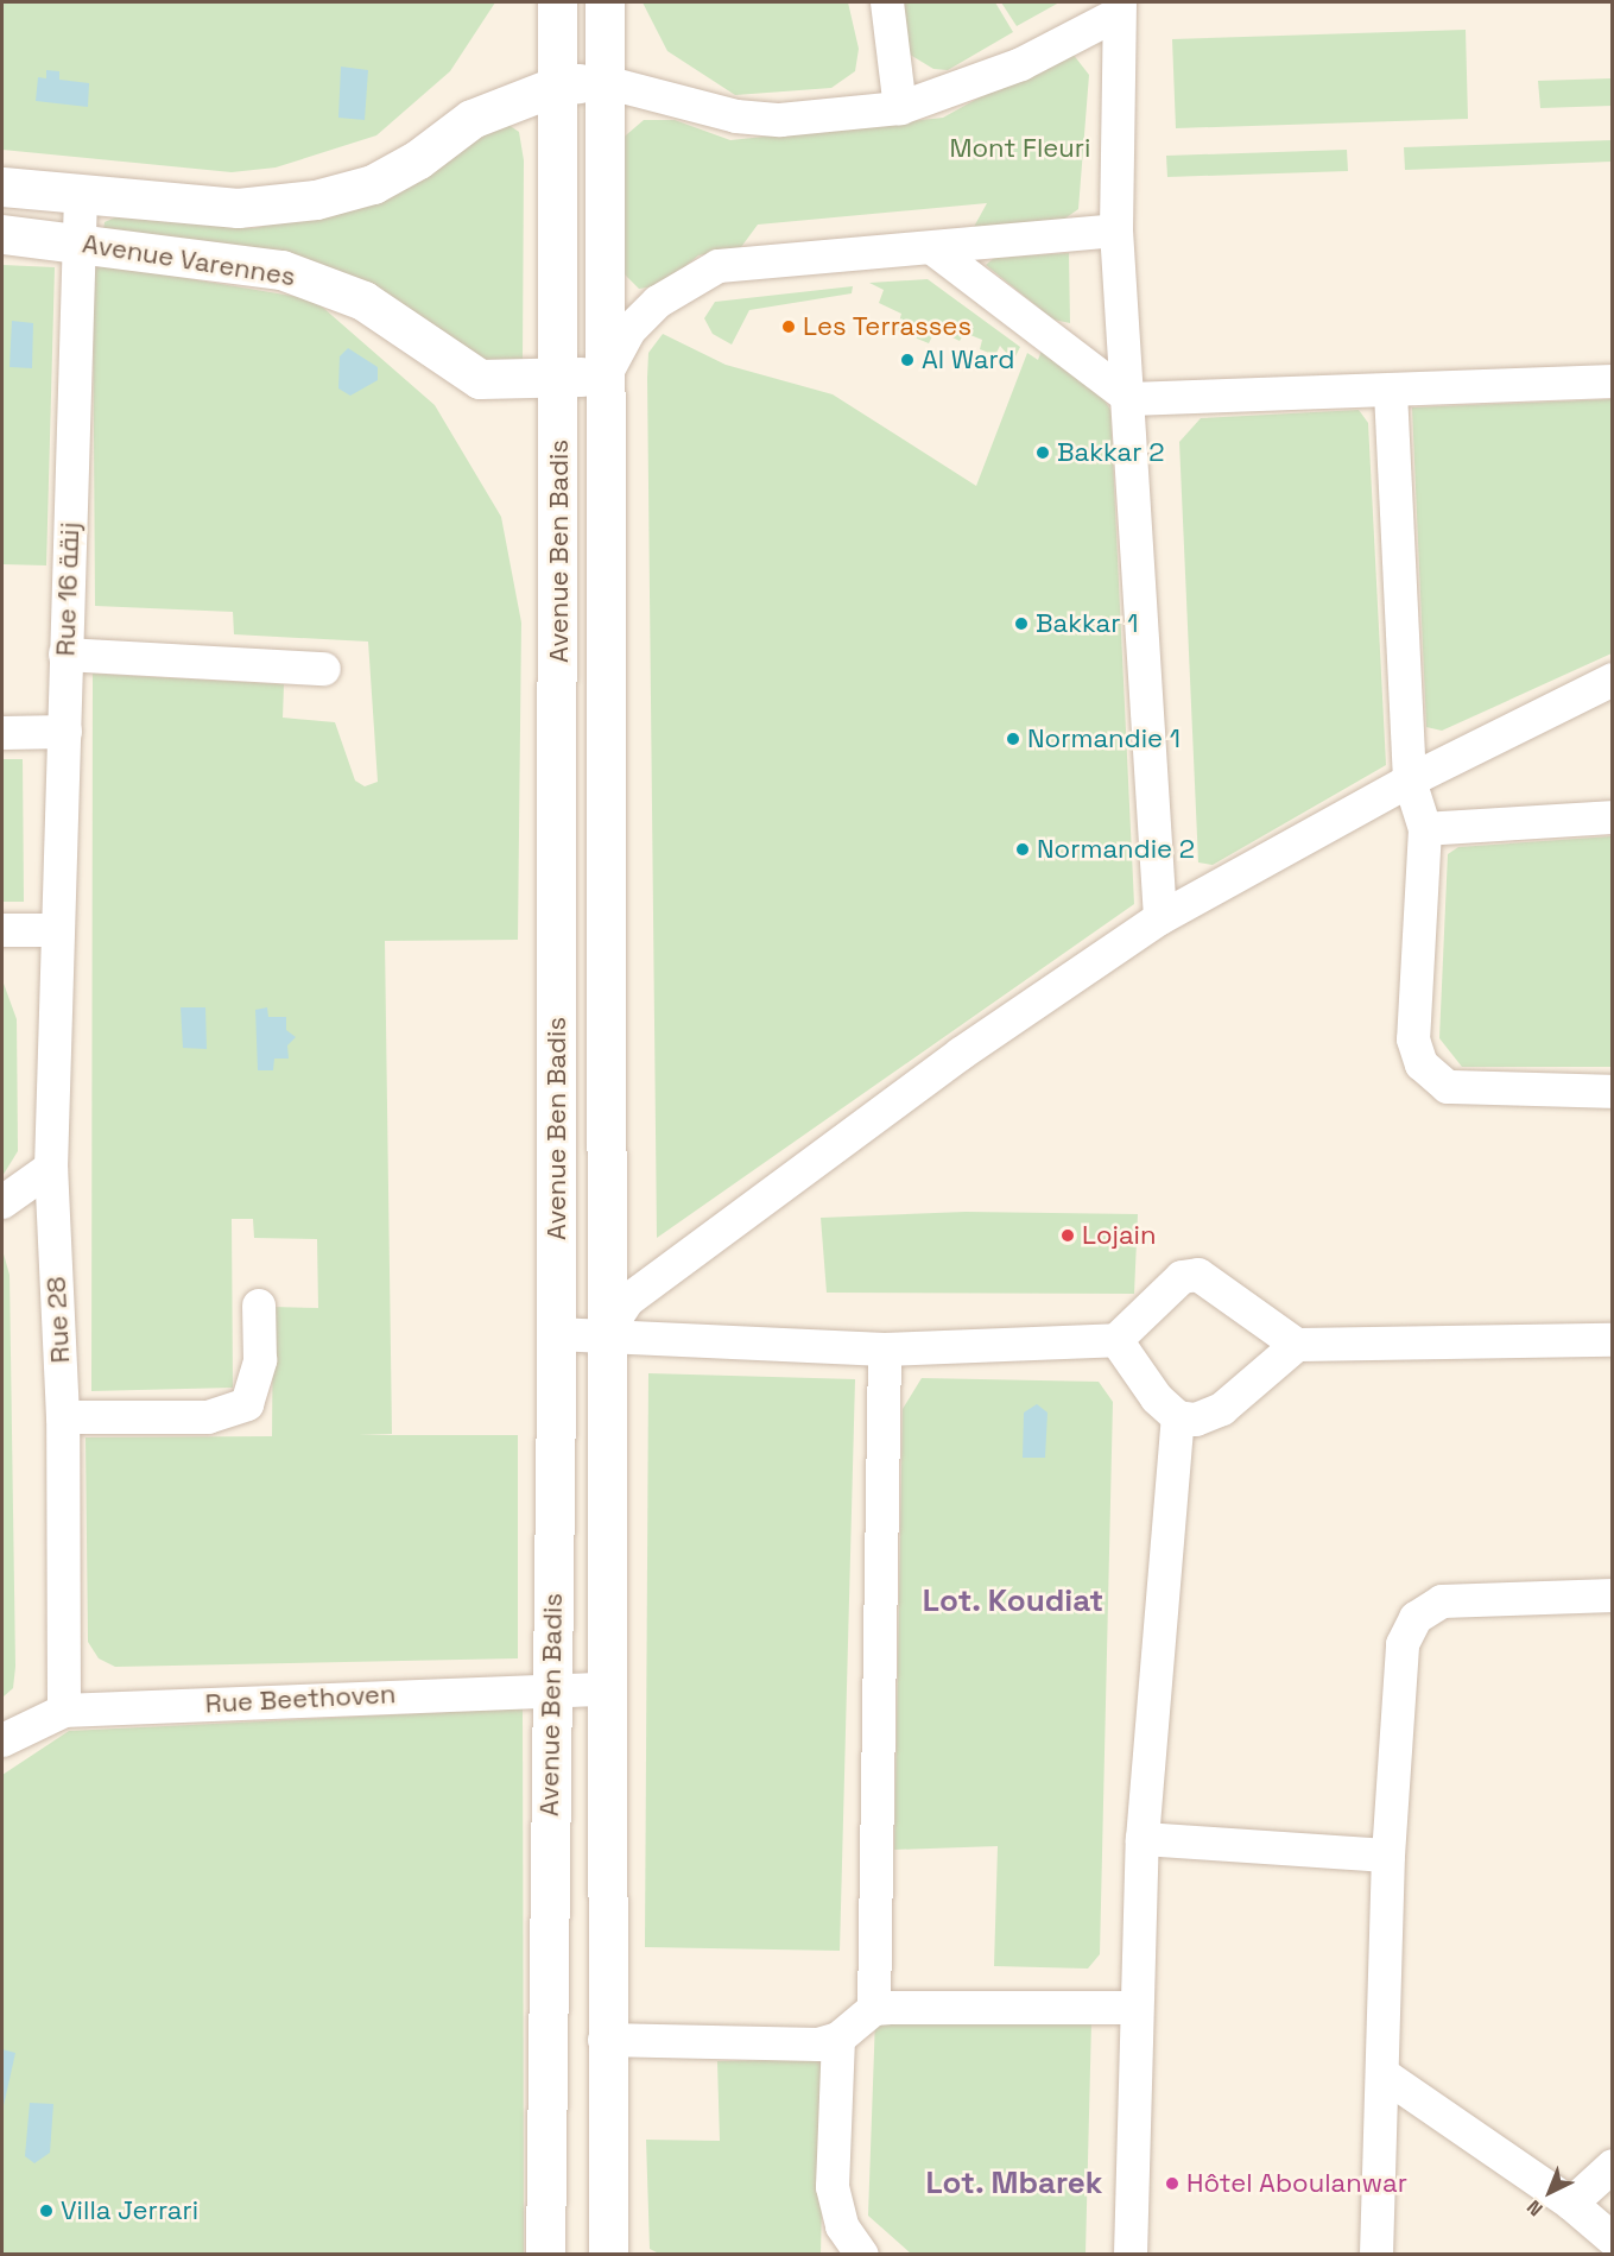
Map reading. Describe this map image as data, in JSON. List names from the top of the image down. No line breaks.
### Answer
{"streets":{"main road":["Avenue Varennes","Avenue Ben Badis"],"street":["Rue 16 زنقة","Rue 28","Rue Beethoven"]},"crossings":[["Avenue Varennes","Avenue Ben Badis"],["Avenue Varennes","Rue 16 زنقة"],["Avenue Ben Badis","Rue Beethoven"],["Rue 16 زنقة","Rue 28"],["Rue 28","Rue Beethoven"]],"districts":["Lot. Koudiat","Lot. Mbarek"],"parks":["Mont Fleuri"],"places":["Les Terrasses","Al Ward","Bakkar 2","Bakkar 1","Normandie 1","Normandie 2","Lojain","Hôtel Aboulanwar","Villa Jerrari"],"north":"bottom left"}
